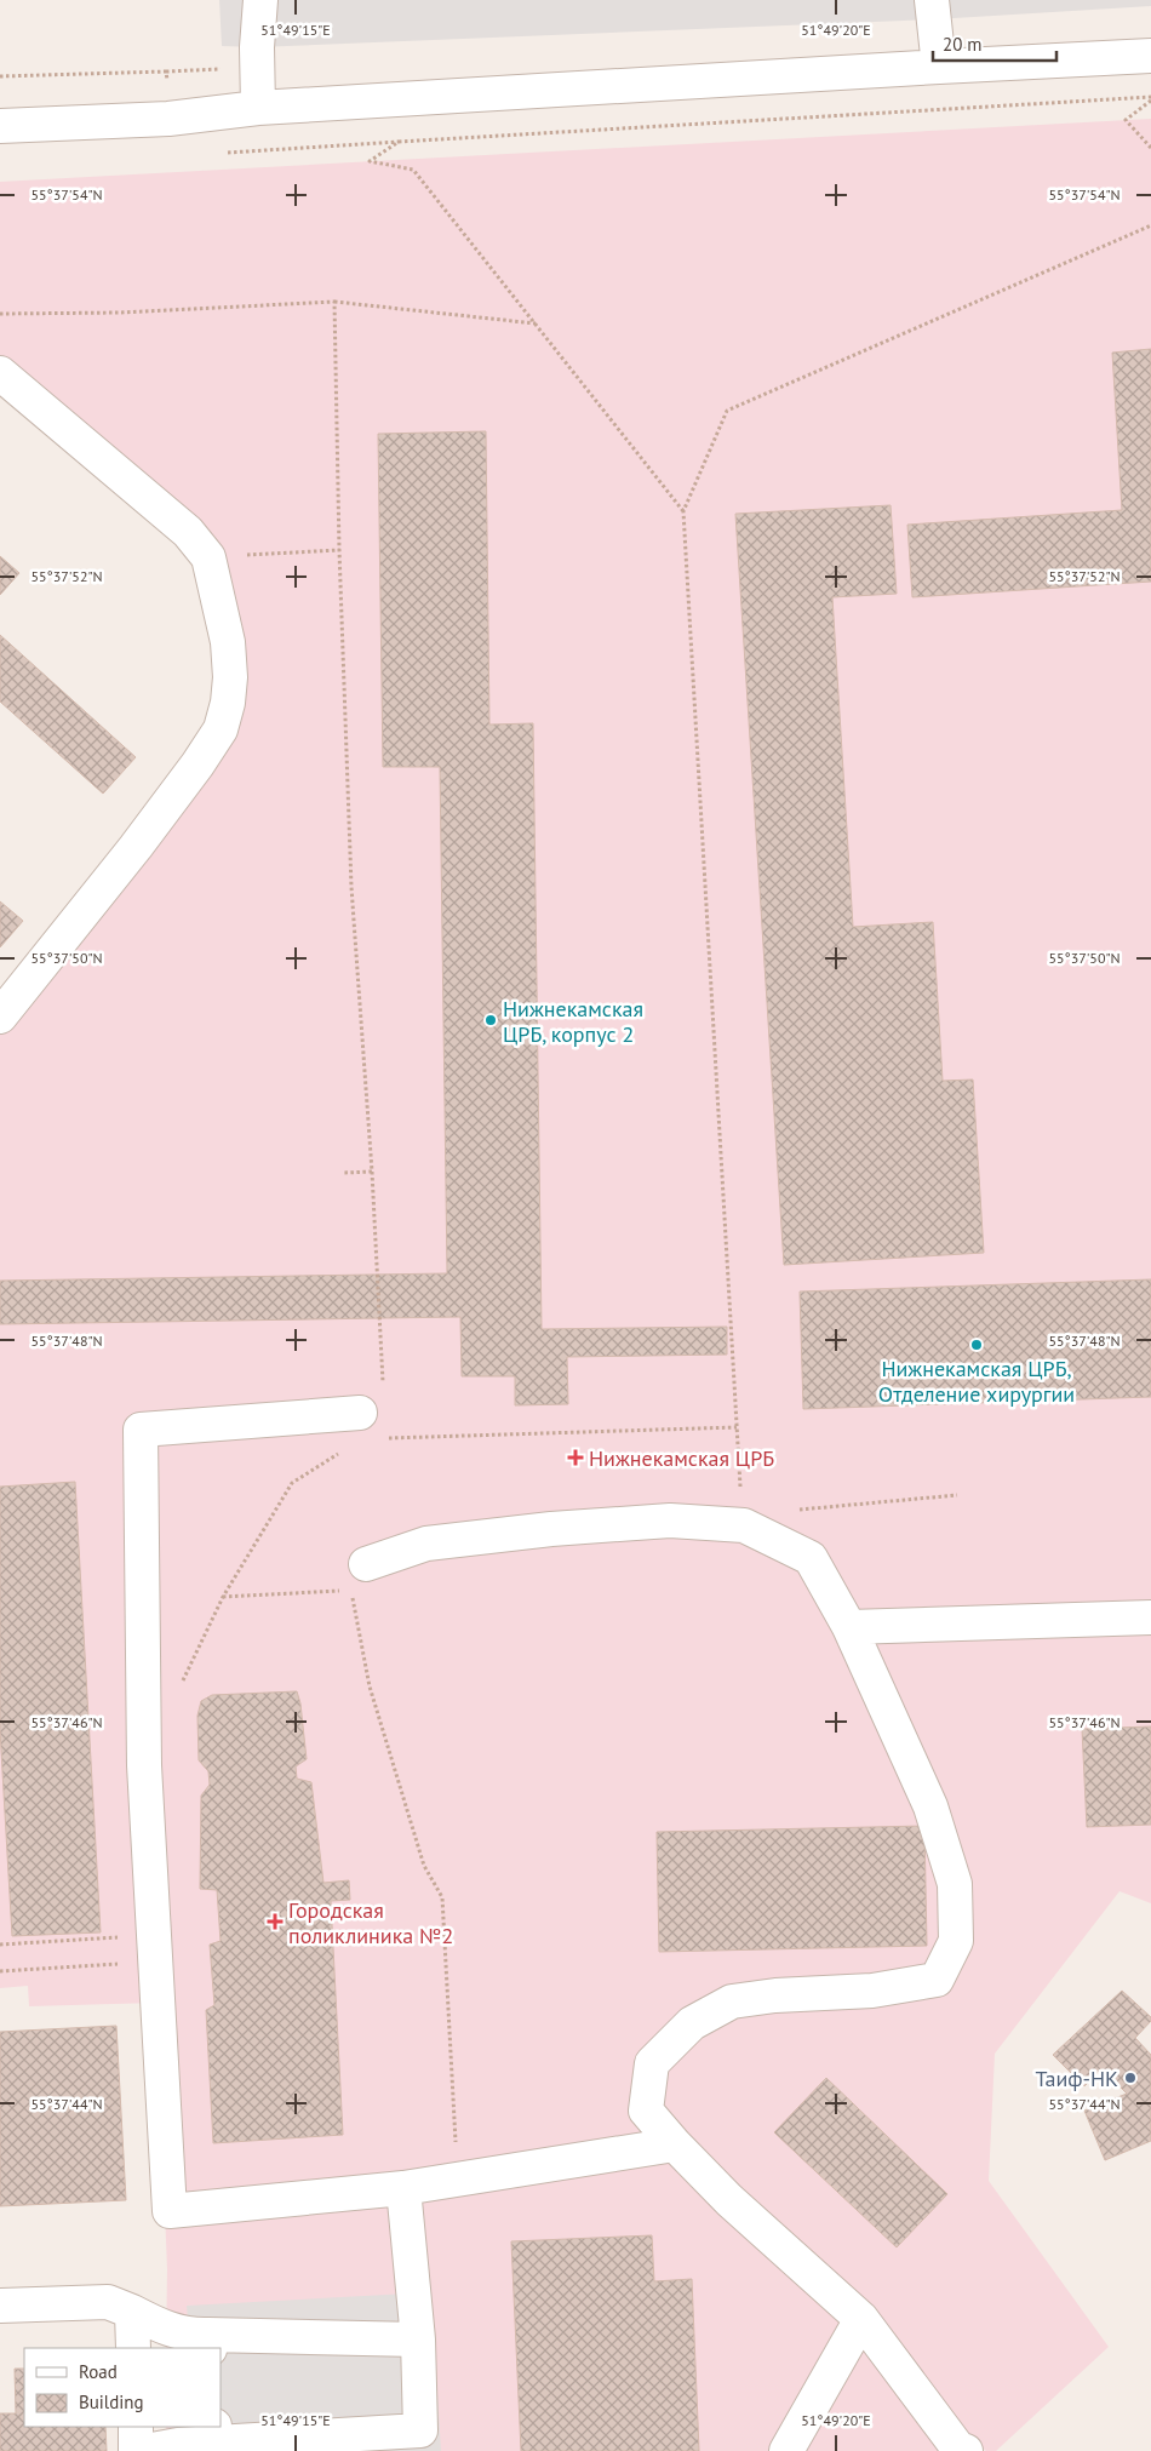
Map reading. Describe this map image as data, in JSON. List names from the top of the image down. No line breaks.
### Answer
{"places":{"other":["Нижнекамская ЦРБ, корпус 2","Нижнекамская ЦРБ, Отделение хирургии","Таиф-НК"],"health":["Нижнекамская ЦРБ","Городская поликлиника №2"]},"legend":["Road","Building"],"scale_bar":"20 m","coordinates":["51°49'15\"E","51°49'20\"E","55°37'54\"N","55°37'52\"N","55°37'50\"N","55°37'48\"N","55°37'46\"N","55°37'44\"N"]}
